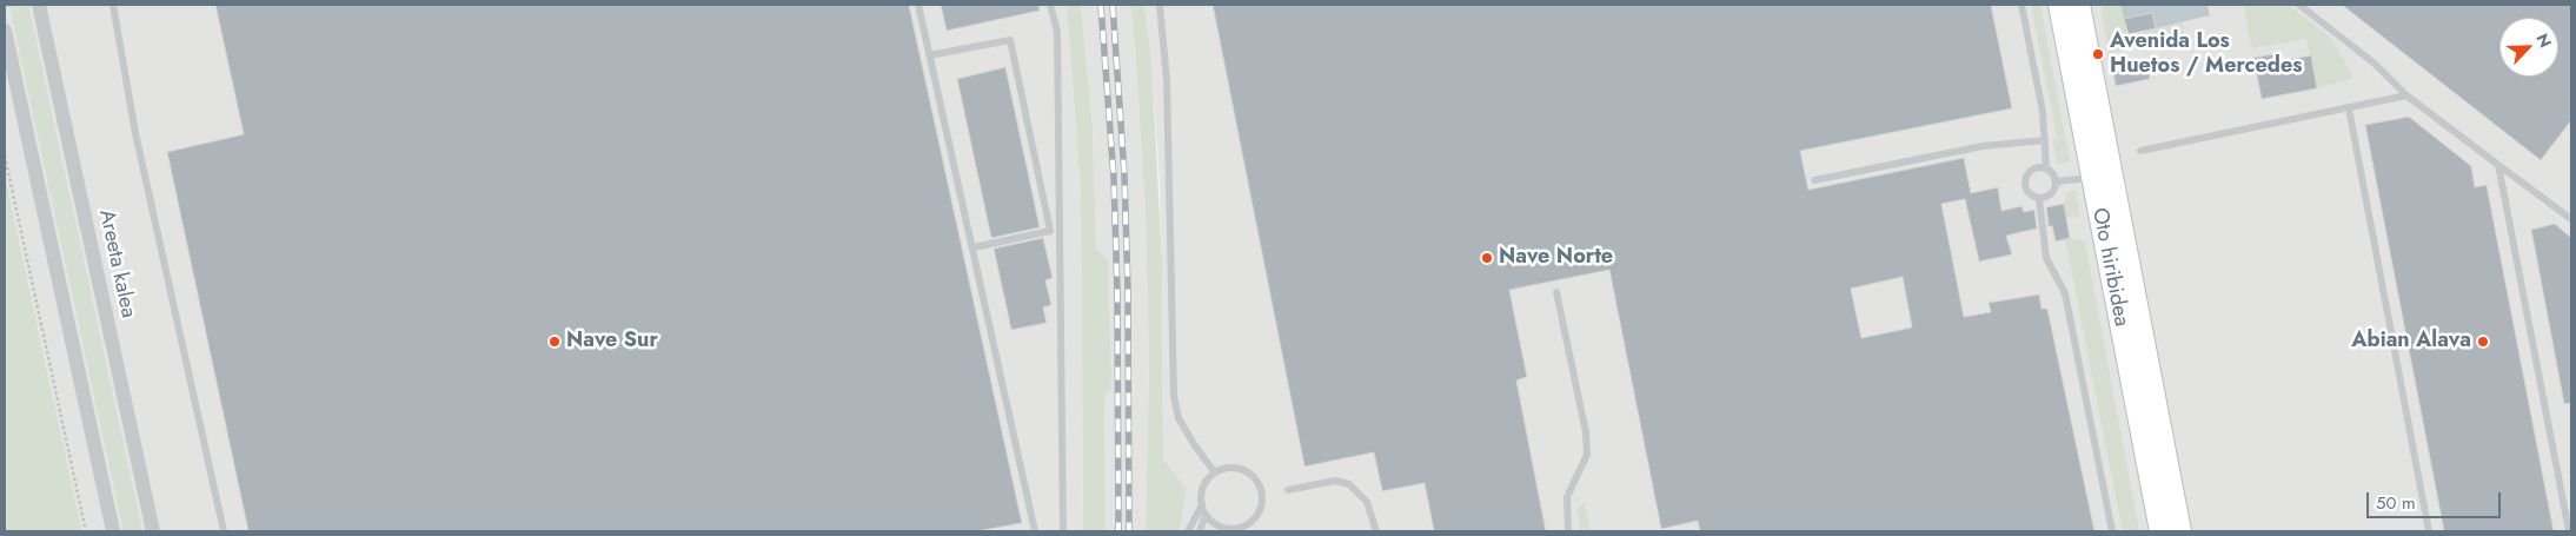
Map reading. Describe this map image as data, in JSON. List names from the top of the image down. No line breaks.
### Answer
{"streets":{"street":["Areeta kalea","Oto hiribidea"]},"places":["Avenida Los Huetos / Mercedes","Nave Norte","Nave Sur","Abian Alava"],"scale_bar":"50 m","north":"top right"}
